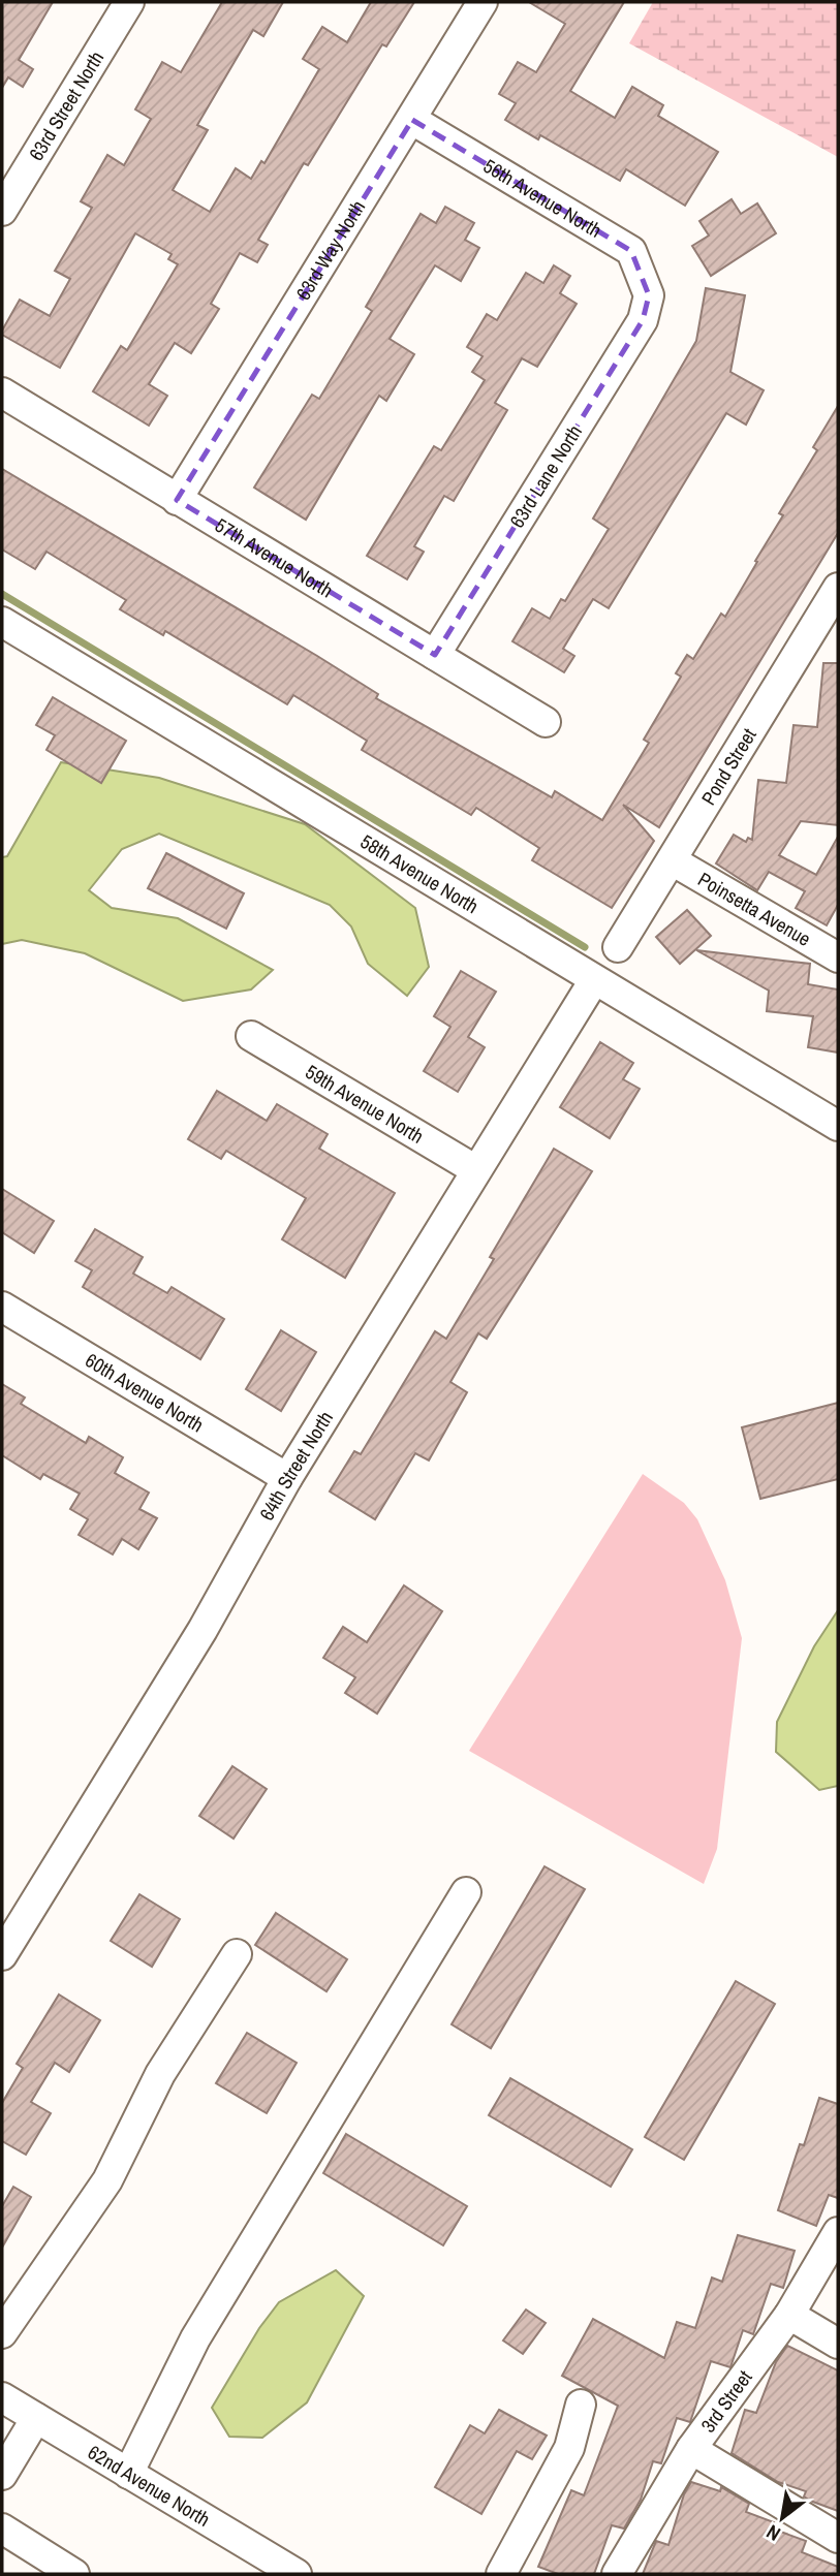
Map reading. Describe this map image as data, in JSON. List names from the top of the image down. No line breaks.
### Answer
{"streets":{"street":["63rd Street North","56th Avenue North","63rd Way North","63rd Lane North","57th Avenue North","Pond Street","58th Avenue North","Poinsetta Avenue","59th Avenue North","60th Avenue North","64th Street North","3rd Street","62nd Avenue North"]},"crossings":[["56th Avenue North","63rd Way North"],["56th Avenue North","63rd Lane North"],["63rd Way North","57th Avenue North"],["63rd Lane North","57th Avenue North"],["Pond Street","Poinsetta Avenue"],["58th Avenue North","64th Street North"],["59th Avenue North","64th Street North"],["60th Avenue North","64th Street North"]],"north":"bottom left"}
